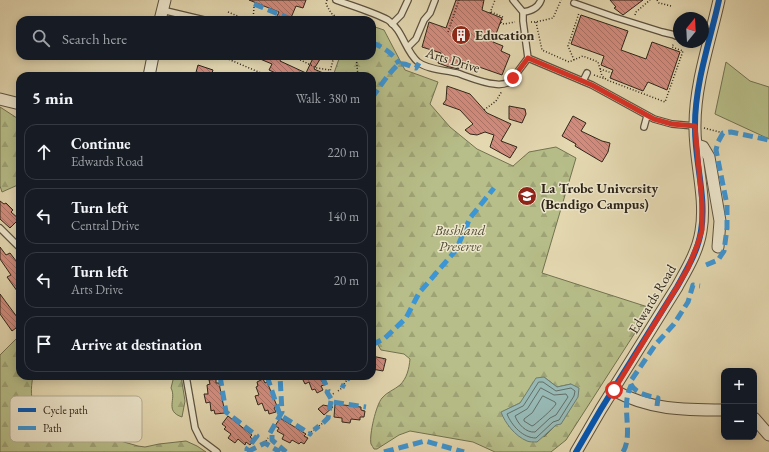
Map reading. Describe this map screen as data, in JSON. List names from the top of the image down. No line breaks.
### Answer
{"streets":{"street":["Edwards Road"],"lane":["Arts Drive"]},"parks":["Bushland Preserve"],"places":{"building":["Education"],"school or university":["La Trobe University (Bendigo Campus)"]},"legend":["Cycle path","Path"],"north":"top","page":{"search":"Search here","heading":["5 min","Walk · 380 m"],"list":[["Continue","Edwards Road","220 m"],["Turn left","Central Drive","140 m"],["Turn left","Arts Drive","20 m"],"Arrive at destination"],"map_buttons":["+","−"]}}
